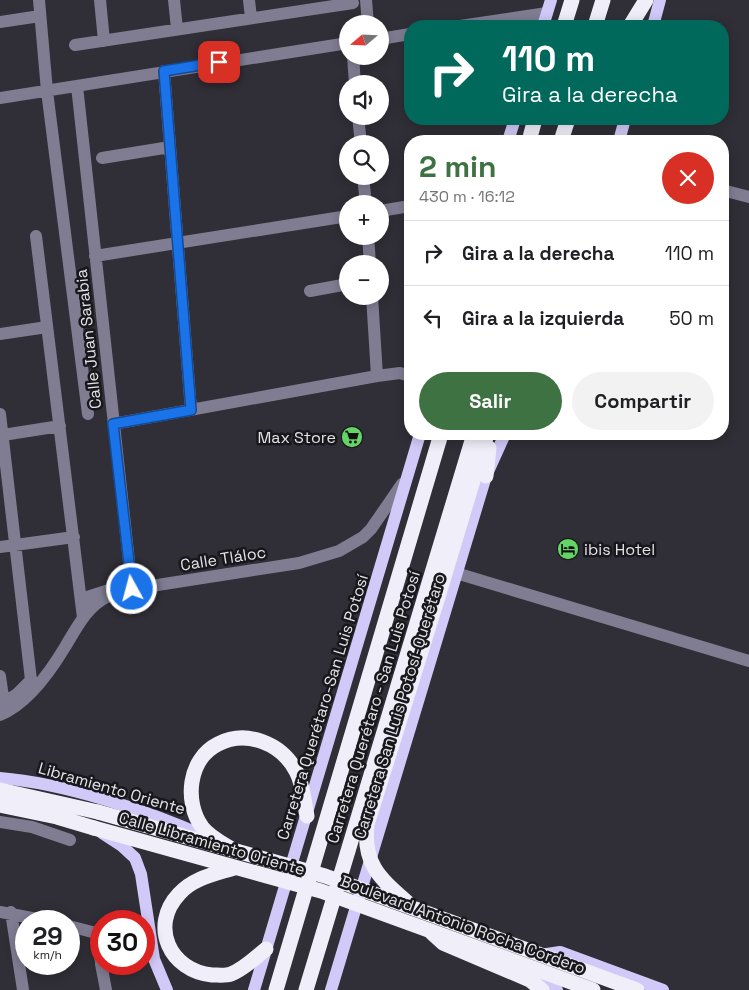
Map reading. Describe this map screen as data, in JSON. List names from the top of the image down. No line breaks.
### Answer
{"streets":{"highway":["Carretera Querétaro - San Luis Potosí","Libramiento Oriente","Calle Libramiento Oriente","Boulevard Antonio Rocha Cordero"],"main road":["Carretera San Luis Potosí-Querétaro","Carretera Querétaro-San Luis Potosí"],"street":["Calle Juan Sarabia","Calle Tláloc"]},"crossings":[["Calle Juan Sarabia","Calle Tláloc"],["Calle Tláloc","Carretera Querétaro-San Luis Potosí"],["Libramiento Oriente","Calle Libramiento Oriente"],["Calle Libramiento Oriente","Boulevard Antonio Rocha Cordero"]],"places":{"supermarket":["Max Store"],"hotel":["ibis Hotel"]},"north":"left","page":{"map_buttons":["+","−"],"turn":["110 m","Gira a la derecha"],"heading":["2 min","430 m · 16:12"],"list":[{"name":"Gira a la derecha","value":"110 m"},{"name":"Gira a la izquierda","value":"50 m"}],"buttons":["Salir","Compartir"],"speed":"29 km/h","limit":"30"}}
